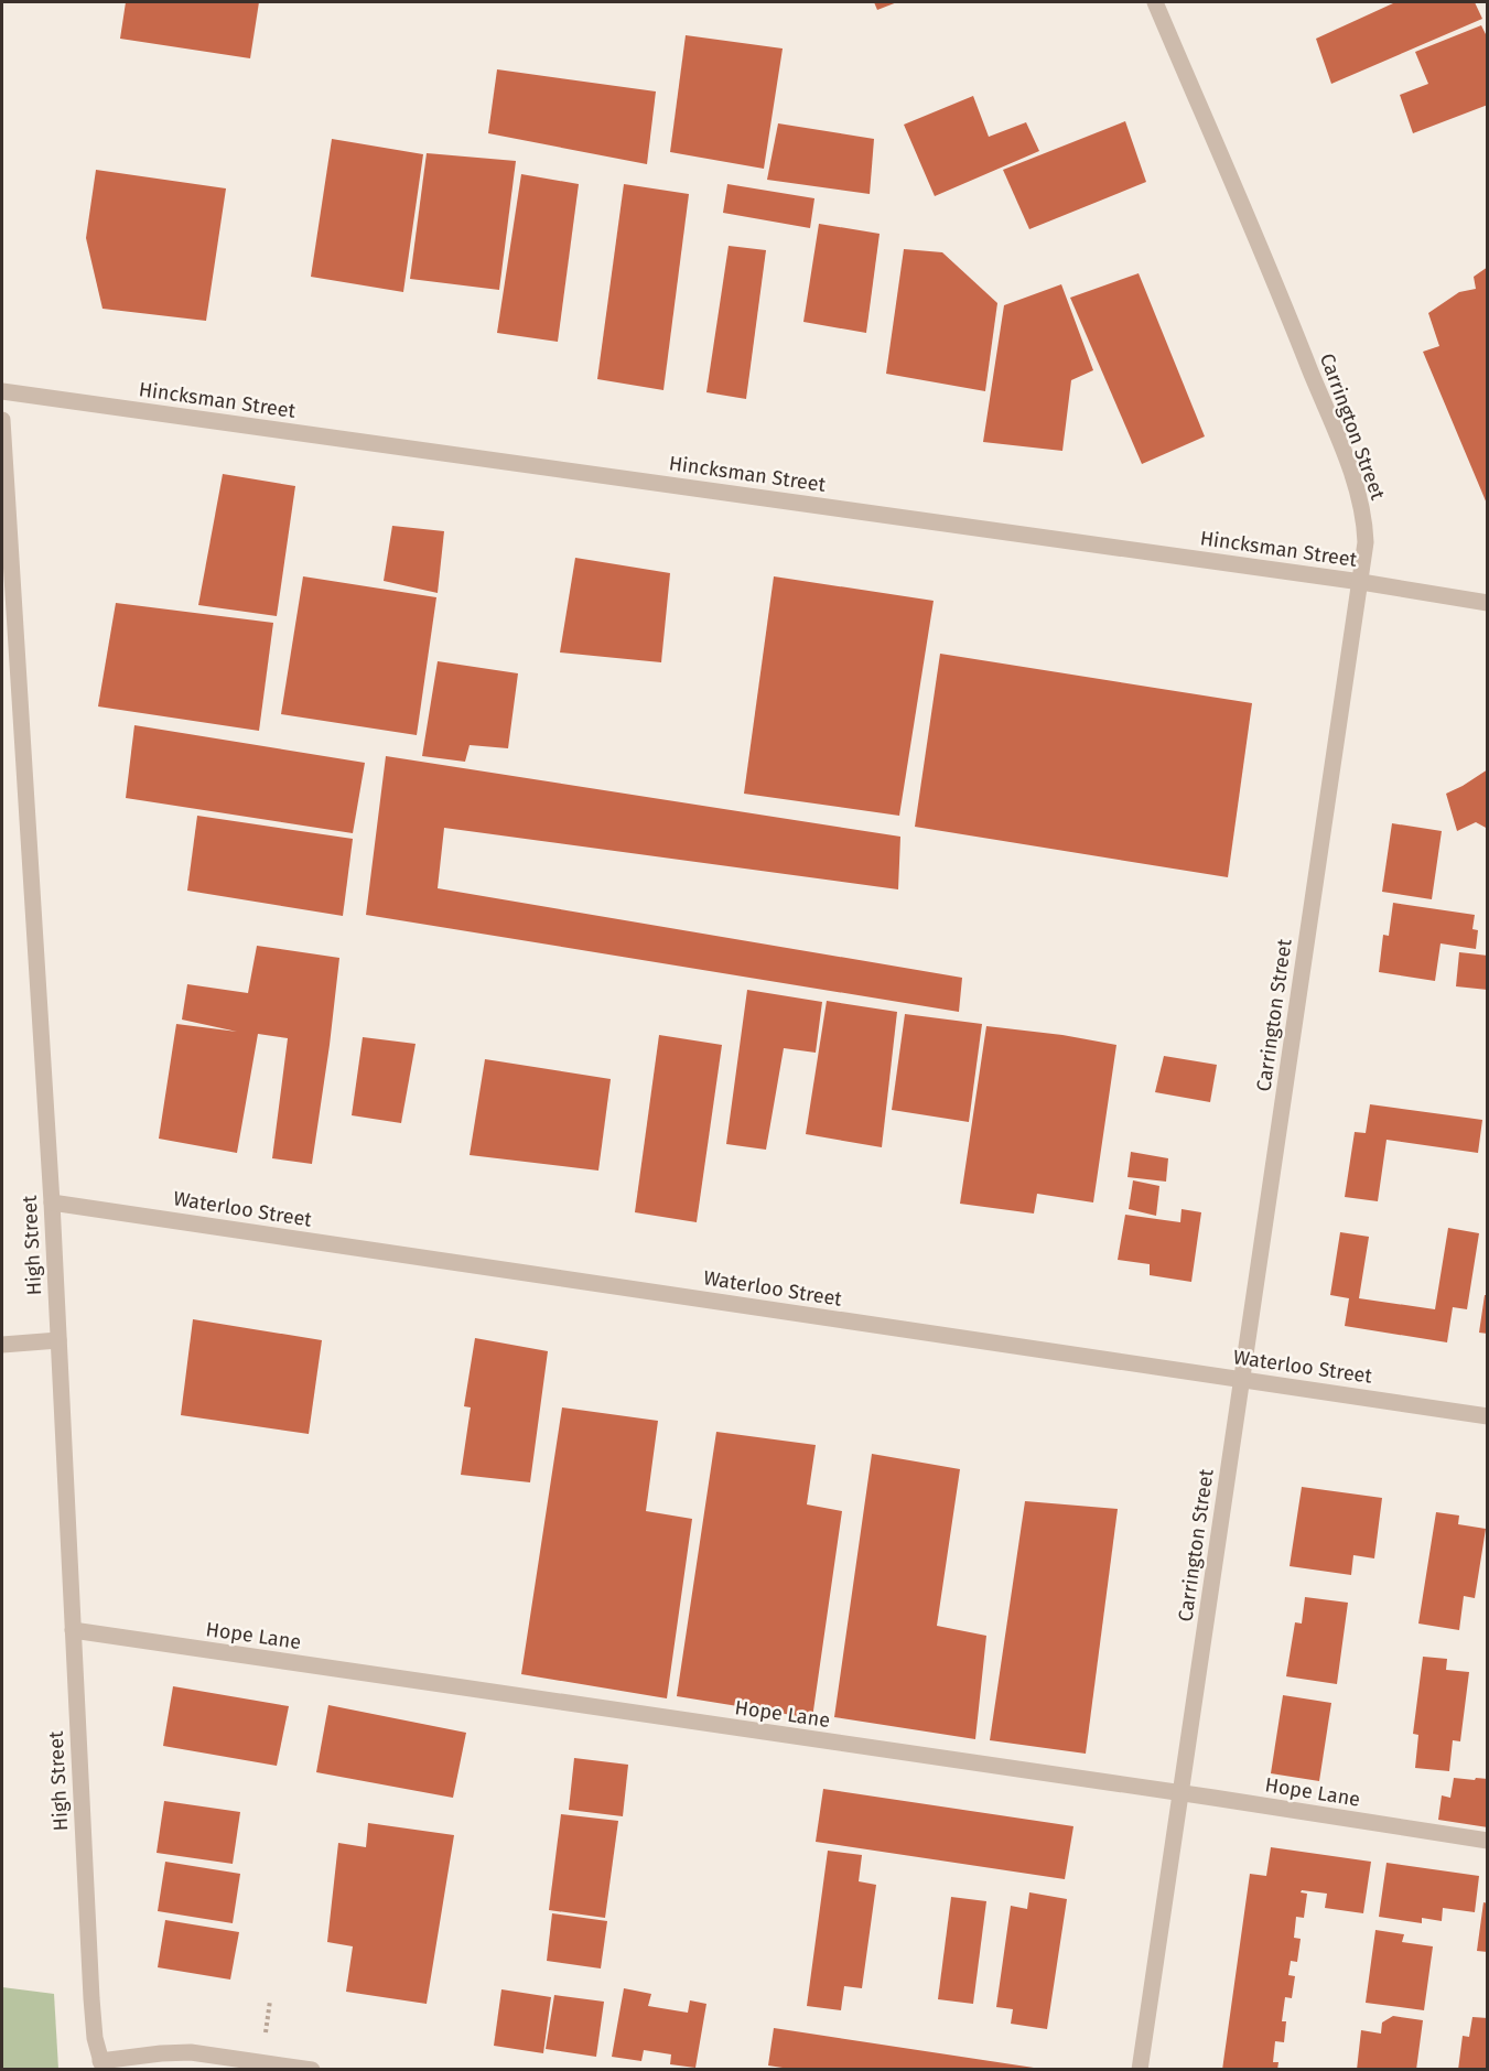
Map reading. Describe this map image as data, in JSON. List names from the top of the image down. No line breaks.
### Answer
{"streets":{"street":["Hincksman Street","Carrington Street","Waterloo Street","High Street","Hope Lane"]},"crossings":[["Hincksman Street","Carrington Street"],["Carrington Street","Waterloo Street"],["Carrington Street","Hope Lane"],["Waterloo Street","High Street"],["High Street","Hope Lane"]]}
